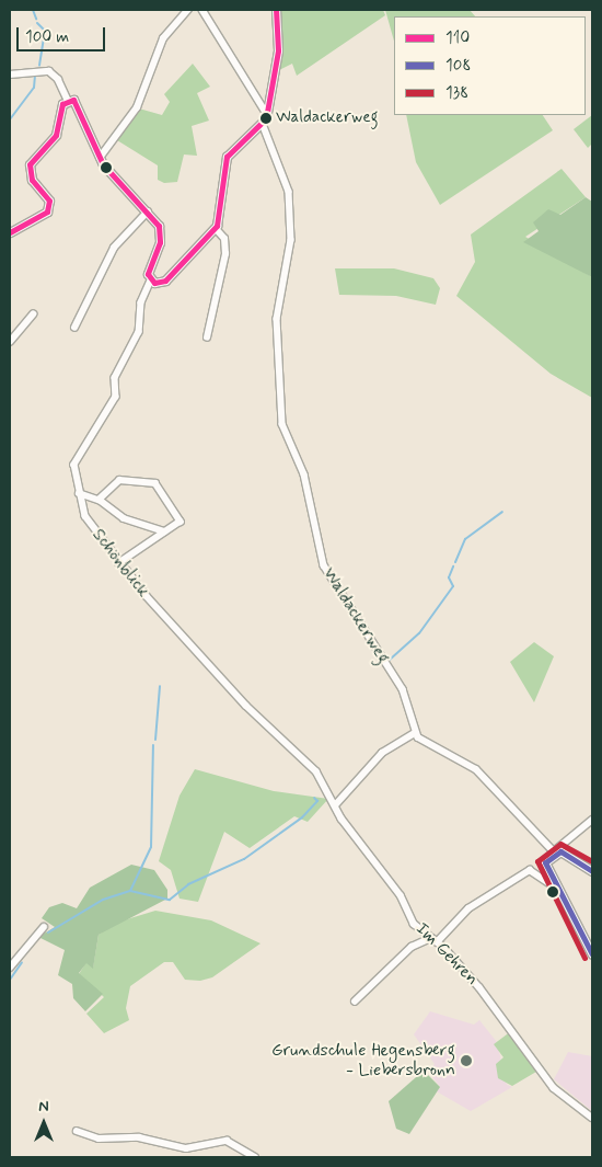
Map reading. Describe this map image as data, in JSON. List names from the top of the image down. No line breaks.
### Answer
{"streets":{"street":["Schönblick","Waldackerweg","Im Gehren"]},"crossings":[["Schönblick","Im Gehren"]],"places":["Waldackerweg","Grundschule Hegensberg - Liebersbronn"],"lines":["transit line 110","transit line 138","transit line 108"],"legend":["110","108","138"],"scale_bar":"100 m","north":"top"}
